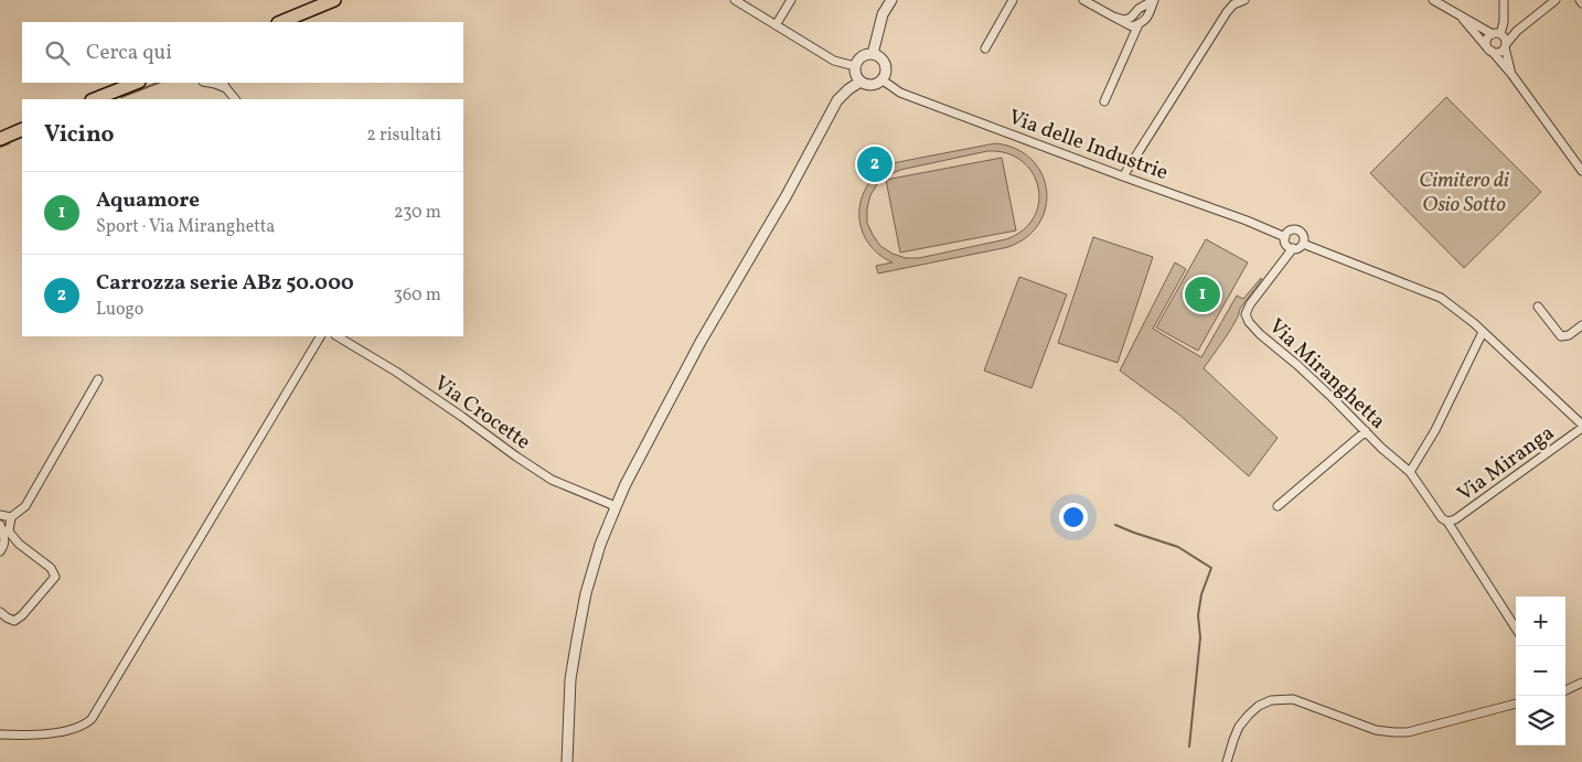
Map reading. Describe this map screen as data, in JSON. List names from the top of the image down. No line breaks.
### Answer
{"streets":{"street":["Via delle Industrie","Via Miranghetta","Via Crocette","Via Miranga"]},"crossings":[["Via delle Industrie","Via Miranghetta"],["Via delle Industrie","Via Miranga"],["Via Miranghetta","Via Miranga"]],"parks":["Cimitero di Osio Sotto"],"page":{"search":"Cerca qui","heading":["Vicino","2 risultati"],"pins":["2","1"],"list":[{"mark":"1","name":"Aquamore","note":"Sport · Via Miranghetta","value":"230 m"},{"mark":"2","name":"Carrozza serie ABz 50.000","note":"Luogo","value":"360 m"}],"map_buttons":["+","−"]}}
